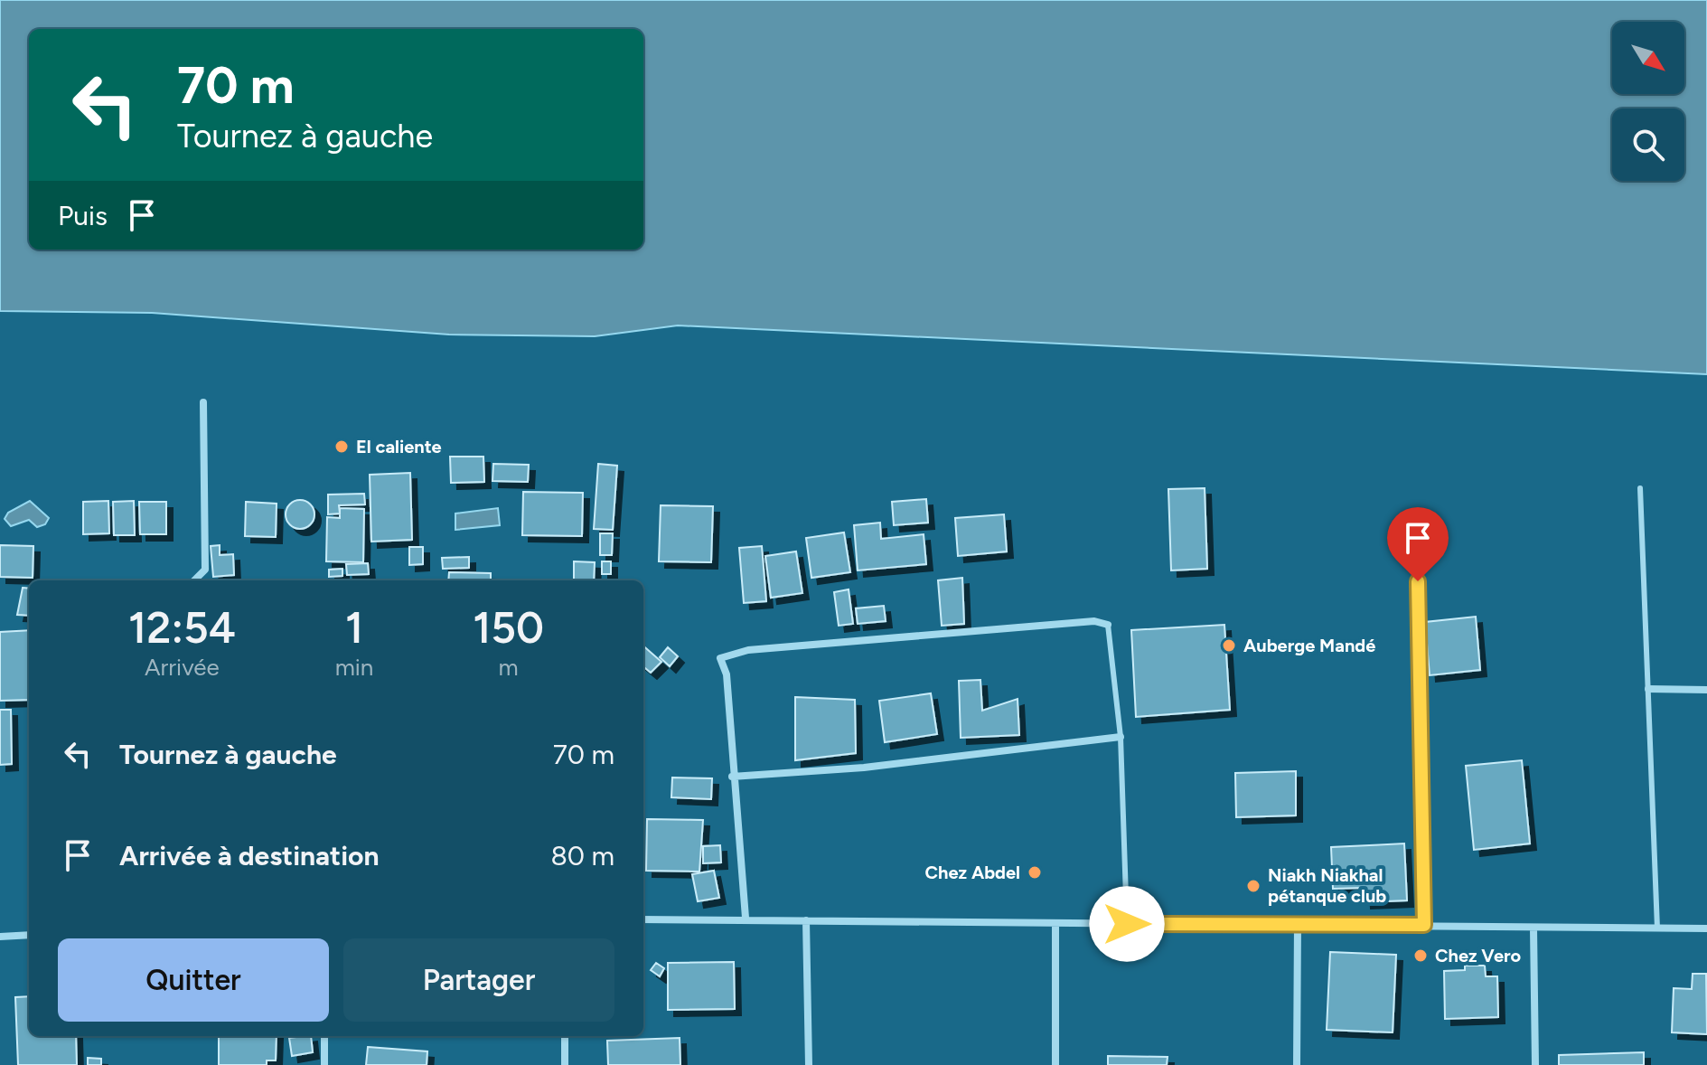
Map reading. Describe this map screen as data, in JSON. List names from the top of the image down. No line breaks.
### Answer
{"places":["El caliente","Auberge Mandé","Chez Abdel","Niakh Niakhal pétanque club","Chez Vero"],"north":"bottom right","page":{"turn":["70 m","Tournez à gauche"],"then":"Puis","eta":["12:54","Arrivée","1","min","150","m"],"list":[{"name":"Tournez à gauche","value":"70 m"},{"name":"Arrivée à destination","value":"80 m"}],"buttons":["Quitter","Partager"]}}
